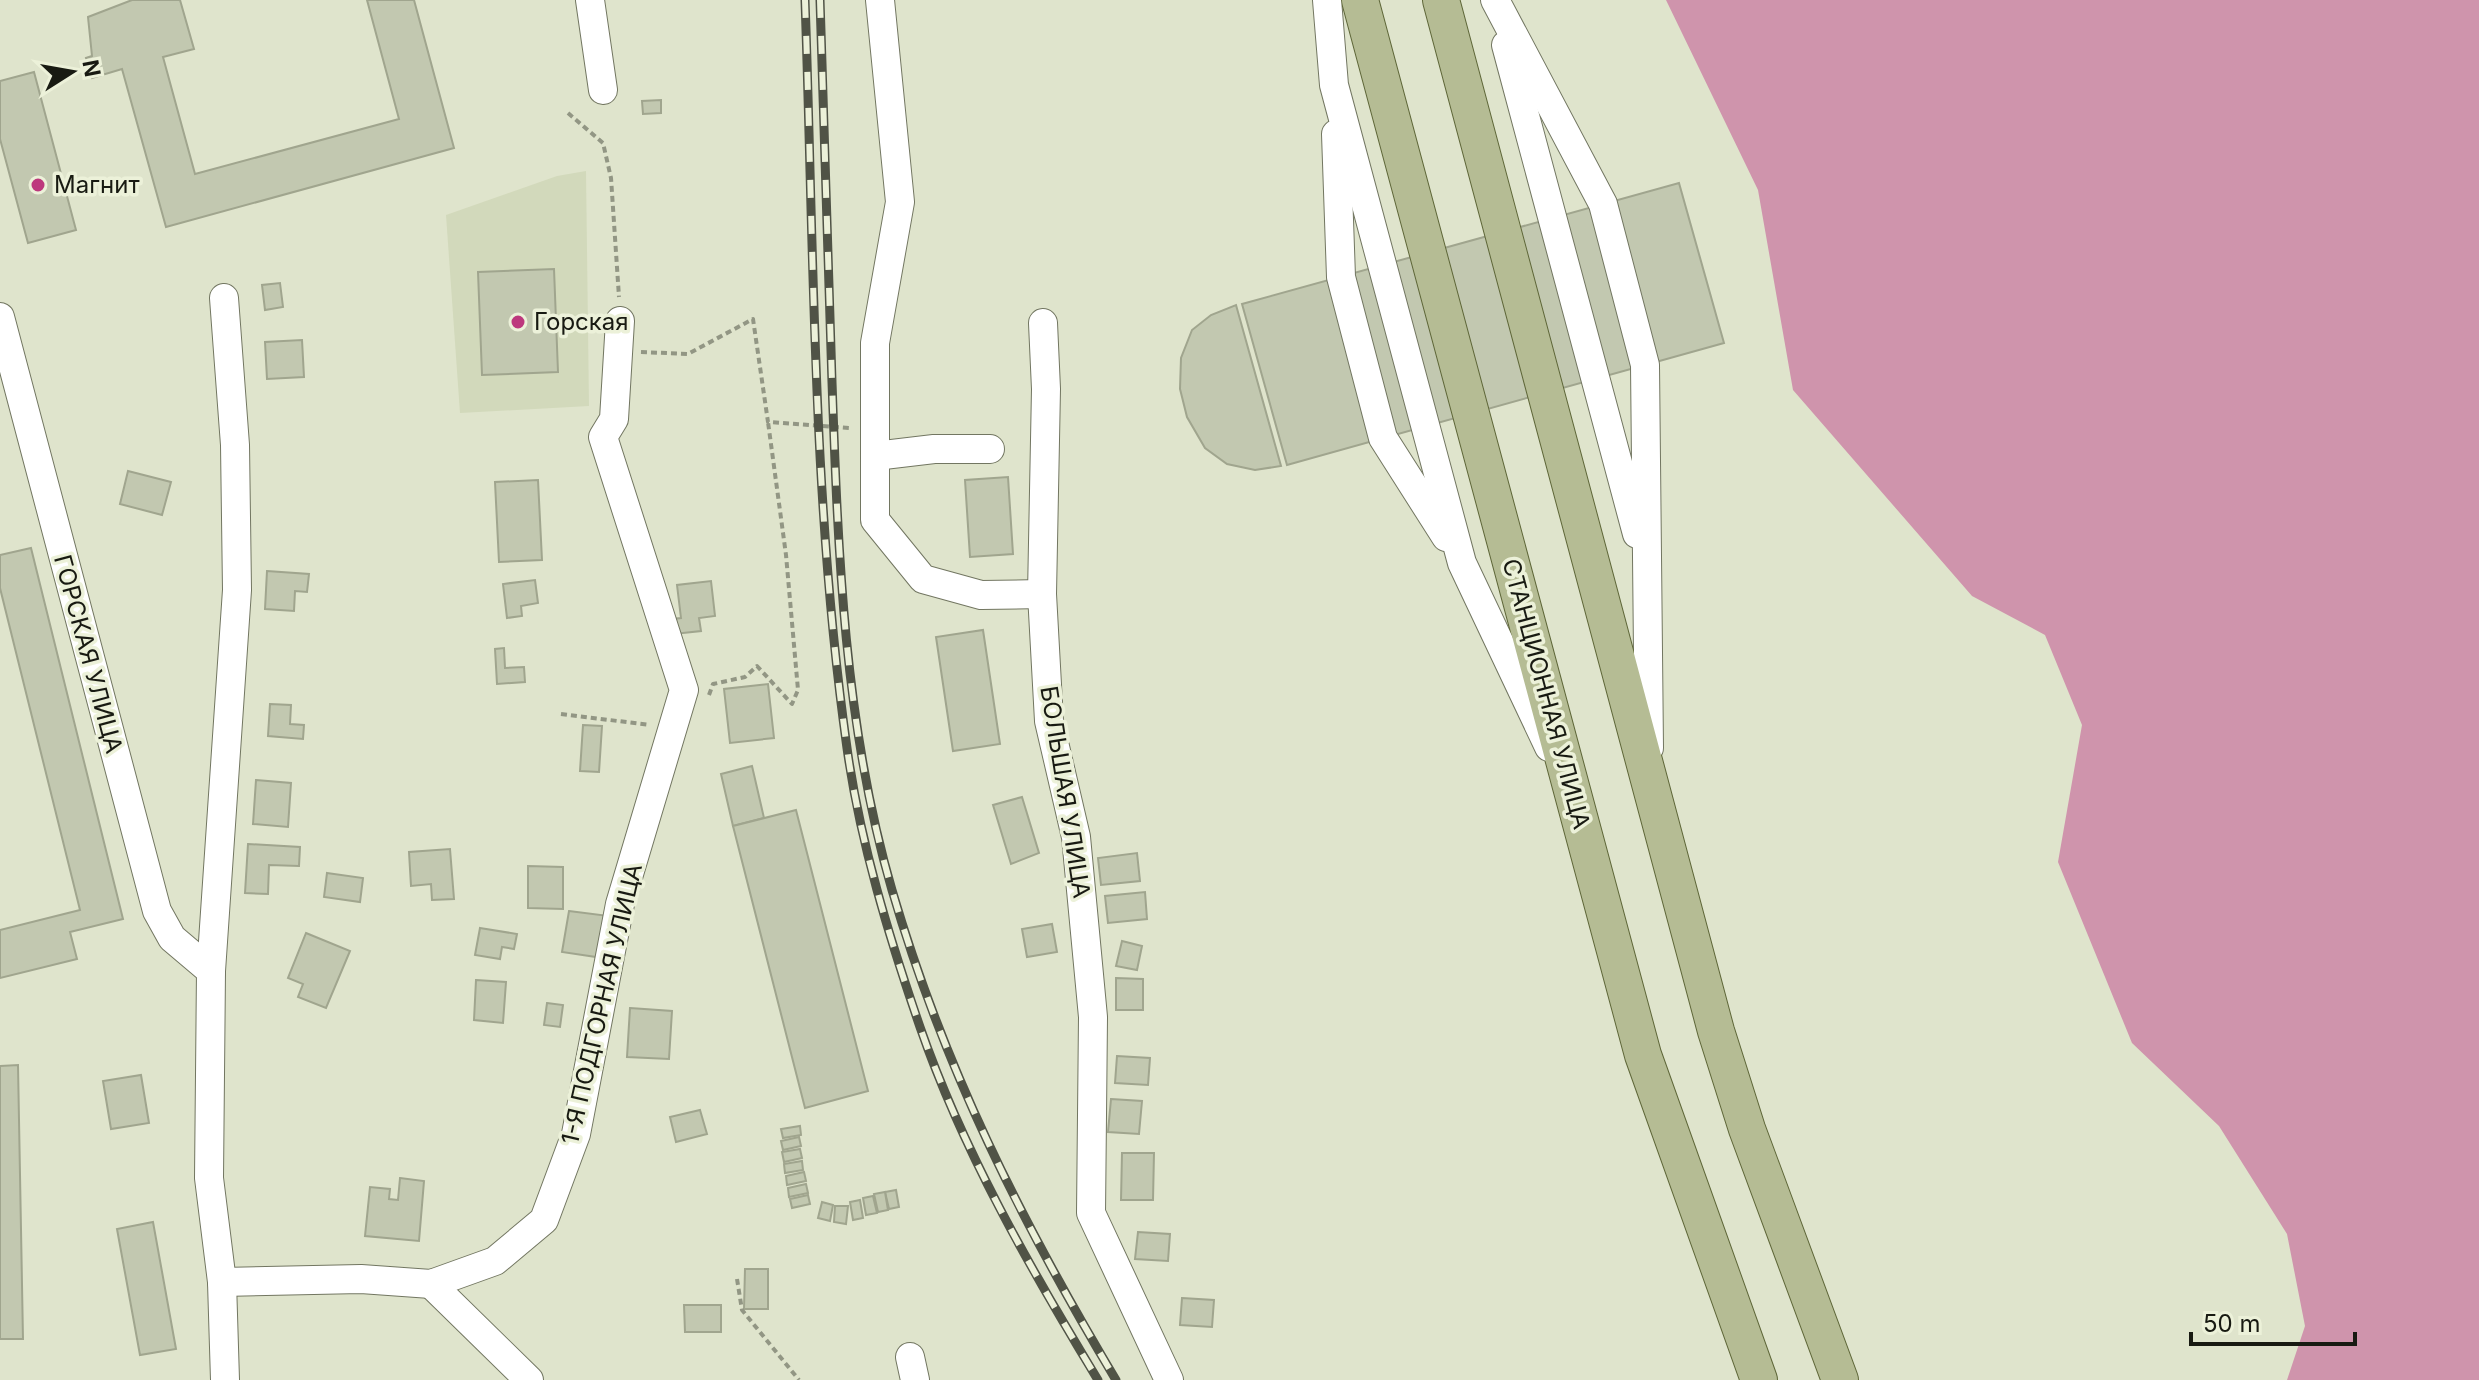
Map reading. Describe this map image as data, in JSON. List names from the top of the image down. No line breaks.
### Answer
{"streets":{"main road":["СТАНЦИОННАЯ УЛИЦА"],"street":["ГОРСКАЯ УЛИЦА","БОЛЬШАЯ УЛИЦА","1-Я ПОДГОРНАЯ УЛИЦА"]},"places":["Магнит","Горская"],"scale_bar":"50 m","north":"right"}
